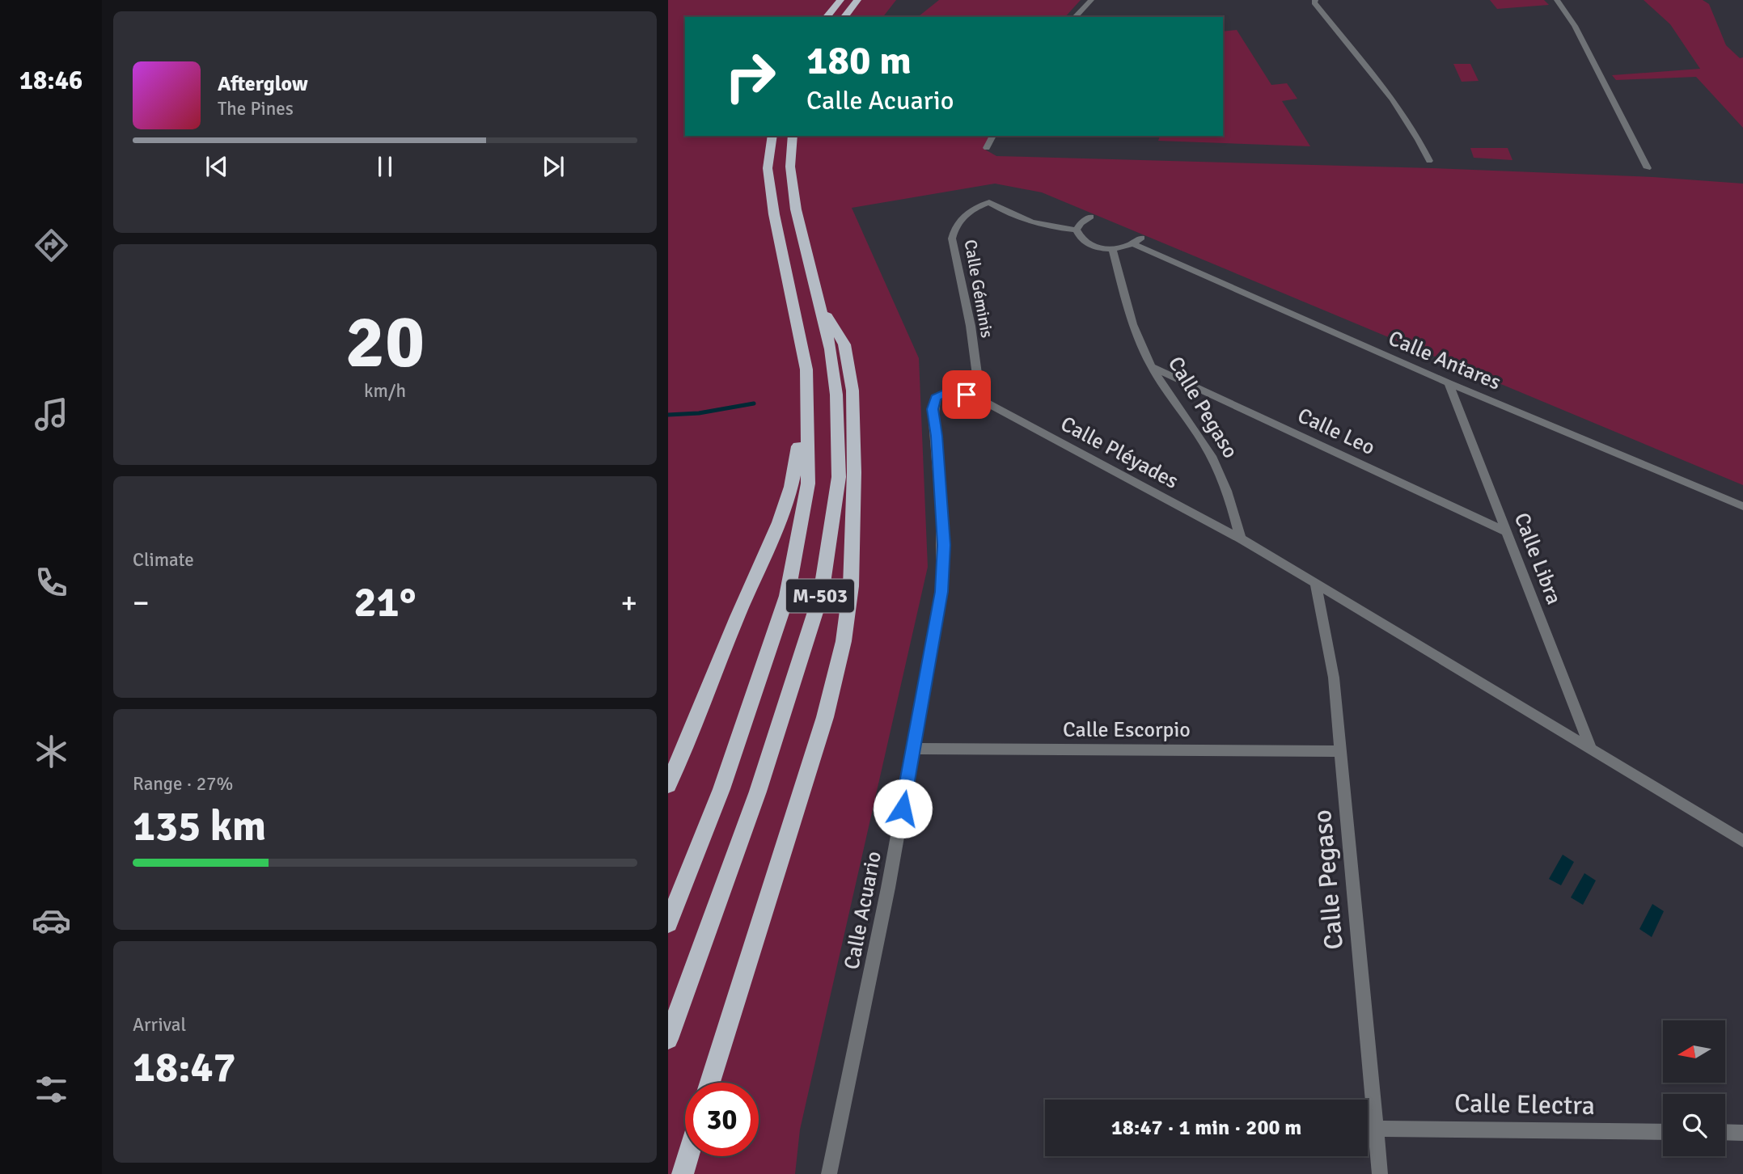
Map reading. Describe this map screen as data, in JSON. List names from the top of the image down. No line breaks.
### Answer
{"streets":{"highway":["M-503"],"street":["Calle Géminis","Calle Antares","Calle Pegaso","Calle Leo","Calle Pléyades","Calle Libra","Calle Escorpio","Calle Acuario","Calle Electra"]},"crossings":[["Calle Géminis","Calle Antares"],["Calle Géminis","Calle Pléyades"],["Calle Géminis","Calle Acuario"],["Calle Antares","Calle Pegaso"],["Calle Antares","Calle Libra"],["Calle Pegaso","Calle Leo"],["Calle Pegaso","Calle Pléyades"],["Calle Pegaso","Calle Escorpio"],["Calle Pegaso","Calle Electra"],["Calle Leo","Calle Libra"],["Calle Pléyades","Calle Acuario"],["Calle Escorpio","Calle Acuario"]],"north":"left","page":{"tabs":"18:46","turn":["180 m","Calle Acuario"],"song":["Afterglow","The Pines"],"tile":[["20","km/h"],"Climate",["Range · 27%","135 km"],["Arrival","18:47"]],"heat":["−","21°","+"],"limit":"30","trip":"18:47 · 1 min · 200 m"}}
